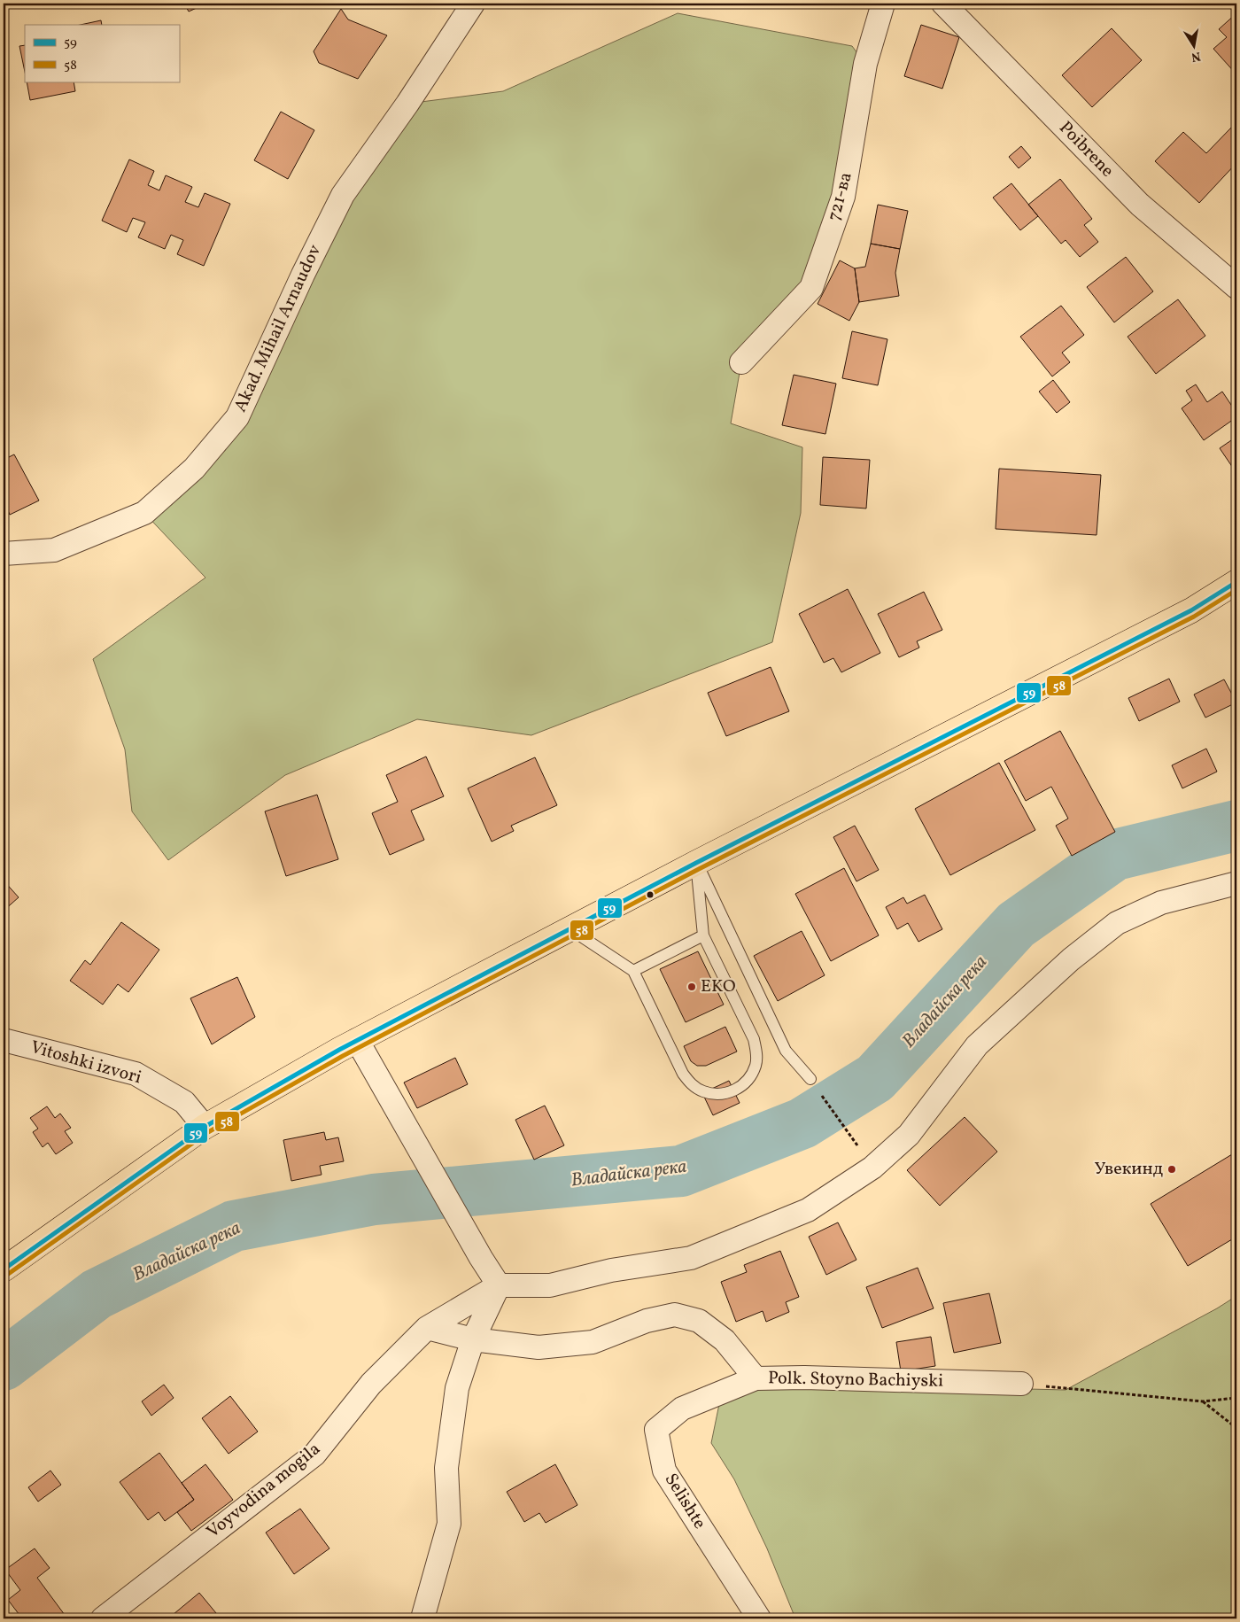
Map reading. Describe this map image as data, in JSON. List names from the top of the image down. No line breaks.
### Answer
{"streets":{"street":["Poibrene","721-ва","Akad. Mihail Arnaudov","Vitoshki izvori","Polk. Stoyno Bachiyski","Voyvodina mogila","Selishte"]},"crossings":[["Polk. Stoyno Bachiyski","Voyvodina mogila"],["Polk. Stoyno Bachiyski","Selishte"]],"water":["Владайска река"],"places":["EKO","Увекинд"],"lines":["transit line 59","transit line 58"],"legend":["59","58"],"north":"bottom"}
